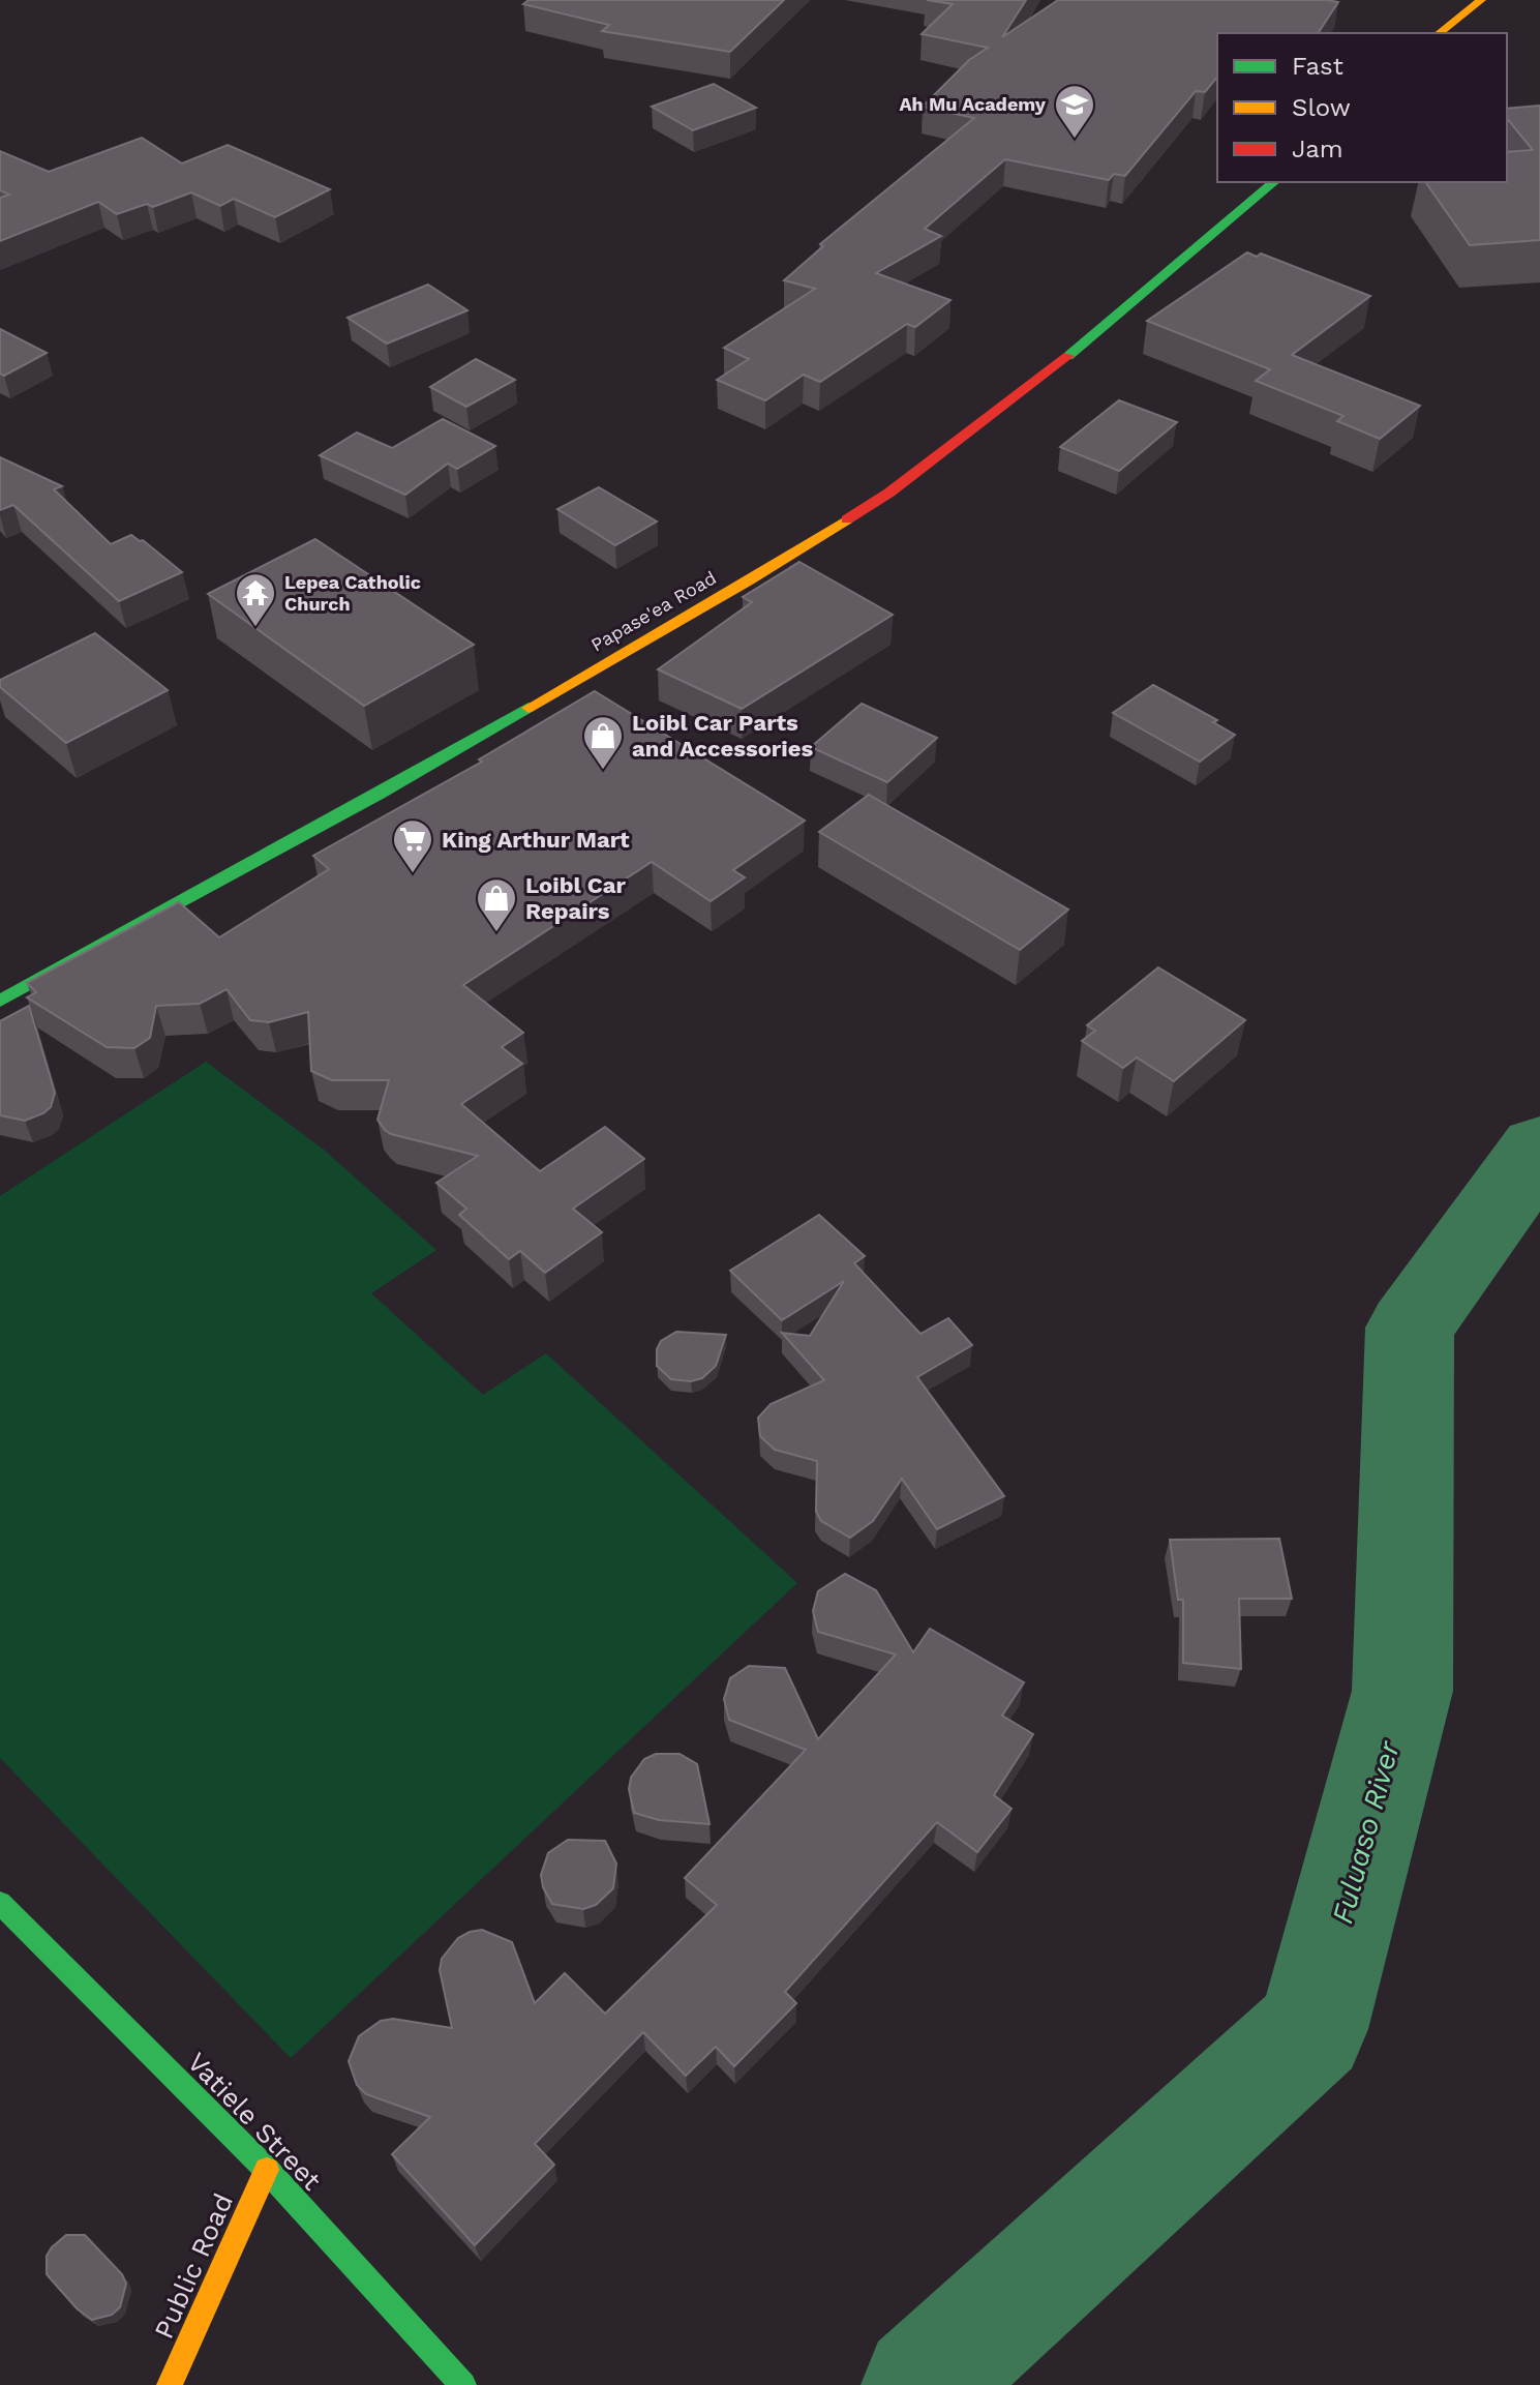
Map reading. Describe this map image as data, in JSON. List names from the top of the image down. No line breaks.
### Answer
{"streets":{"main road":["Papase'ea Road","Vatiele Street","Public Road"]},"crossings":[["Vatiele Street","Public Road"]],"water":["Fuluaso River"],"places":{"school or university":["Ah Mu Academy"],"temple":["Lepea Catholic Church"],"shop":["Loibl Car Parts and Accessories","Loibl Car Repairs"],"supermarket":["King Arthur Mart"]},"legend":["Fast","Slow","Jam"]}
